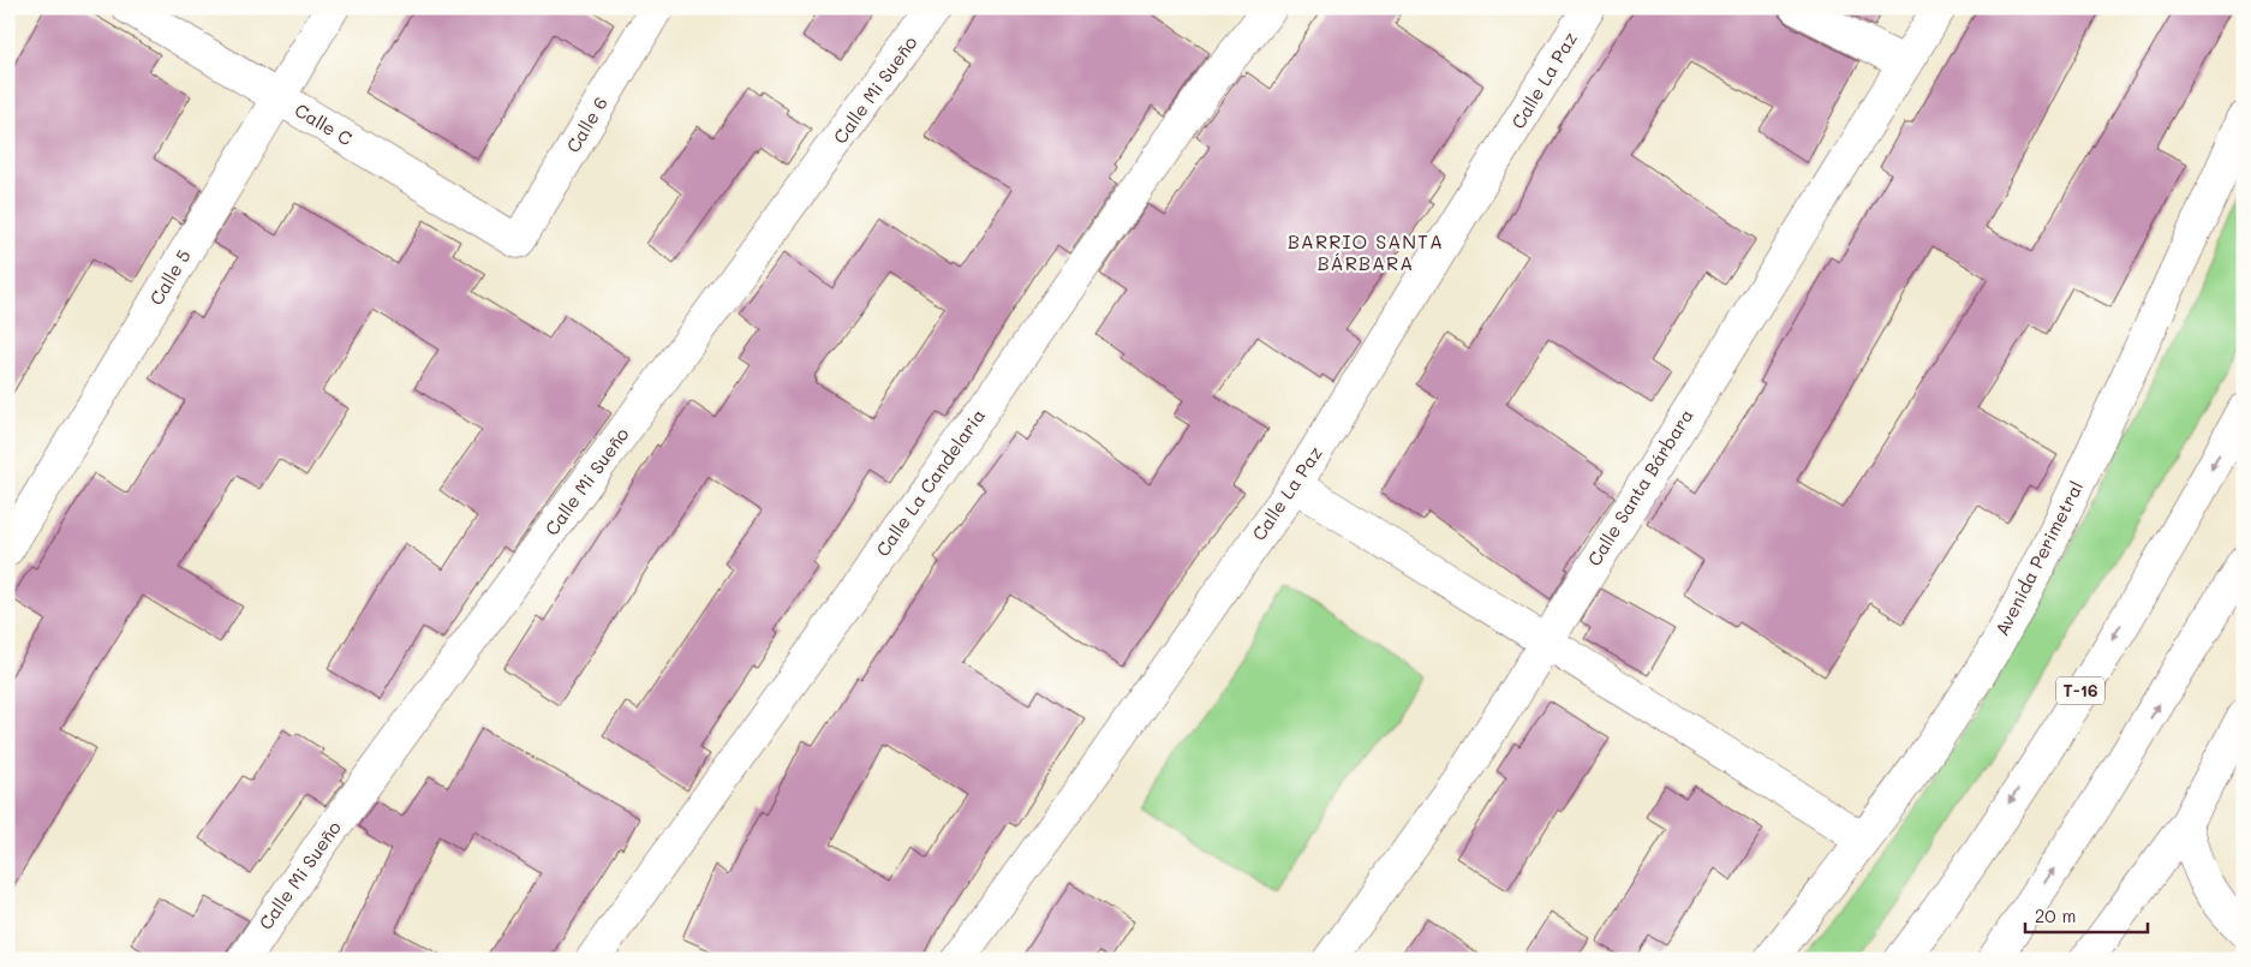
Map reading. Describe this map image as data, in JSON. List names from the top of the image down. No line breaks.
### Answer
{"streets":{"main road":["Calle La Paz","Calle Mi Sueño","Calle C","Calle 6","Calle 5","Calle La Candelaria","Calle Santa Bárbara","Avenida Perimetral","T-16"]},"crossings":[["Calle C","Calle 6"],["Calle C","Calle 5"]],"districts":["BARRIO SANTA BÁRBARA"],"scale_bar":"20 m"}
